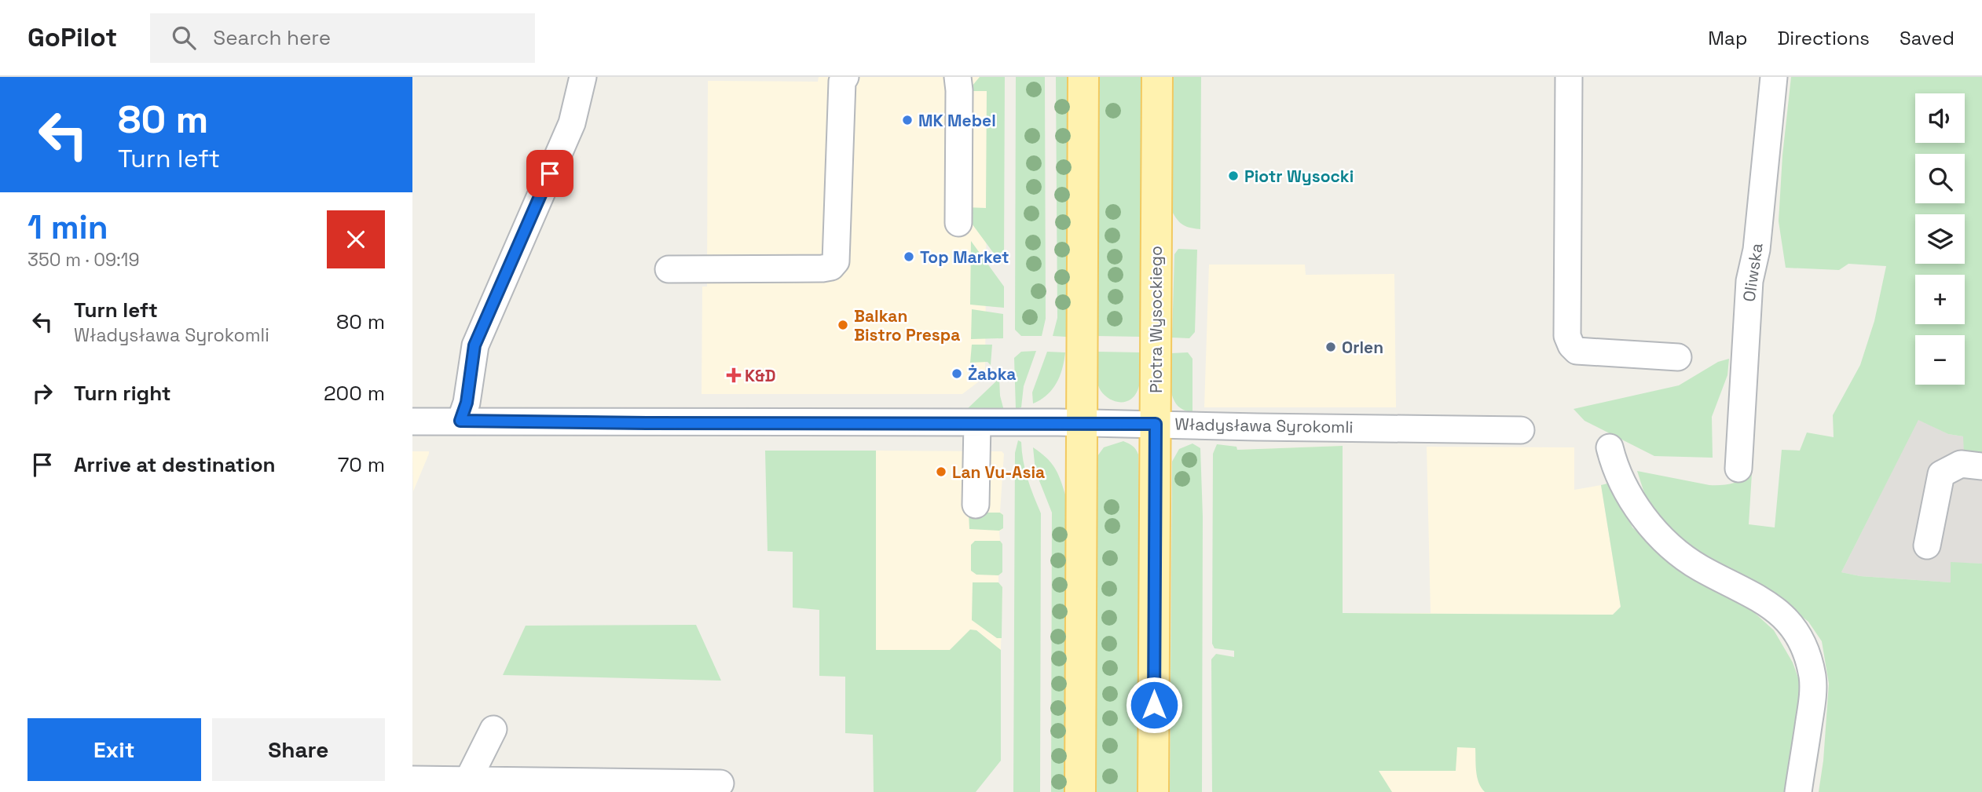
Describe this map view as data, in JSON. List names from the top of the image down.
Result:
{
  "streets": {
    "main road": ["Piotra Wysockiego"],
    "street": ["Oliwska", "Władysława Syrokomli"]
  },
  "crossings": [
    ["Piotra Wysockiego", "Władysława Syrokomli"]
  ],
  "places": {
    "other": [
      "MK Mebel",
      "Piotr Wysocki",
      "Top Market",
      "Balkan Bistro Prespa",
      "Orlen",
      "Żabka",
      "Lan Vu-Asia"
    ],
    "health": ["K&D"]
  },
  "page": {
    "header": "GoPilot",
    "search": "Search here",
    "nav": ["Map", "Directions", "Saved"],
    "turn": ["80 m", "Turn left"],
    "map_buttons": ["+", "−"],
    "heading": ["1 min", "350 m · 09:19"],
    "list": [
      {
        "name": "Turn left",
        "note": "Władysława Syrokomli",
        "value": "80 m"
      },
      {
        "name": "Turn right",
        "value": "200 m"
      },
      {
        "name": "Arrive at destination",
        "value": "70 m"
      }
    ],
    "buttons": ["Exit", "Share"]
  }
}
